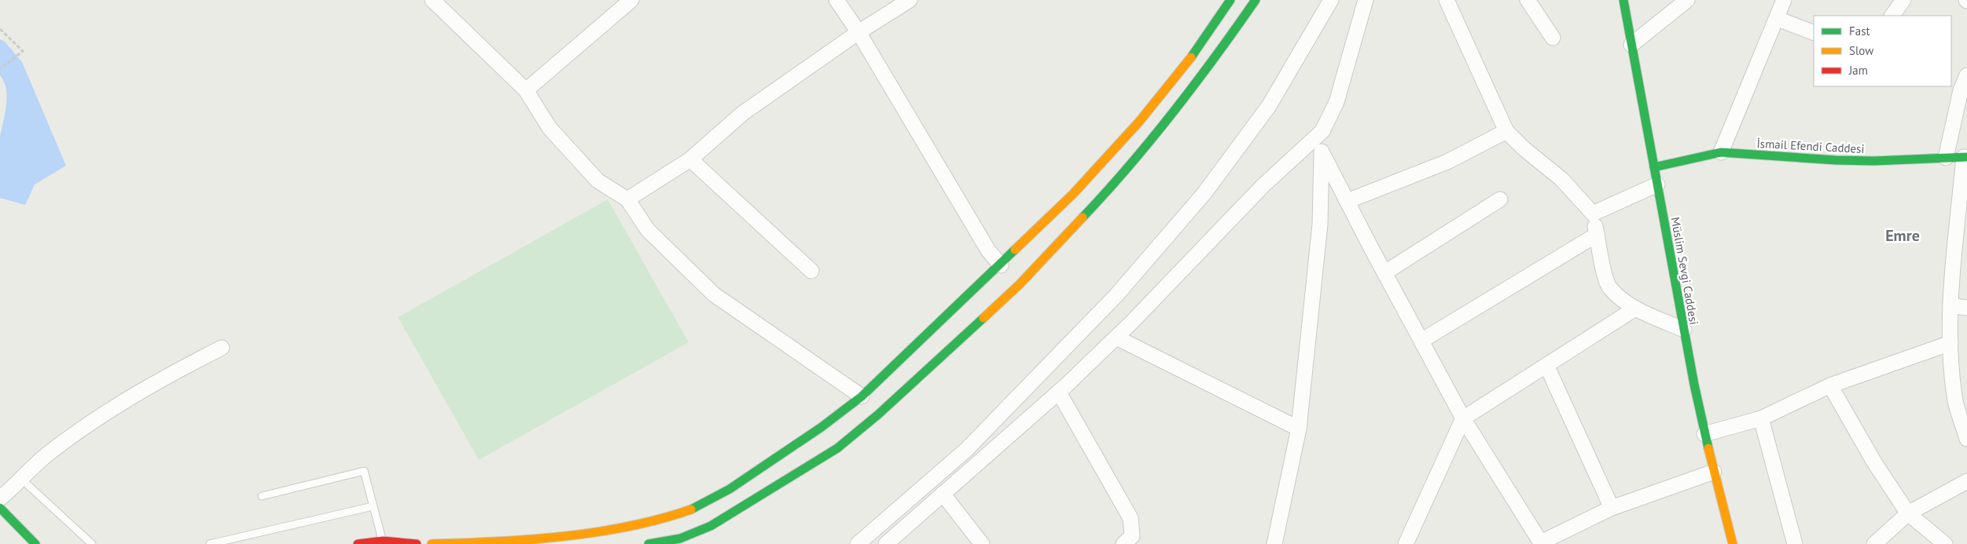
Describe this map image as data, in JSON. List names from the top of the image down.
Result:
{
  "streets": {
    "street": ["İsmail Efendi Caddesi", "Müslim Sevgi Caddesi"]
  },
  "crossings": [
    ["İsmail Efendi Caddesi", "Müslim Sevgi Caddesi"]
  ],
  "districts": ["Emre"],
  "legend": ["Fast", "Slow", "Jam"]
}
